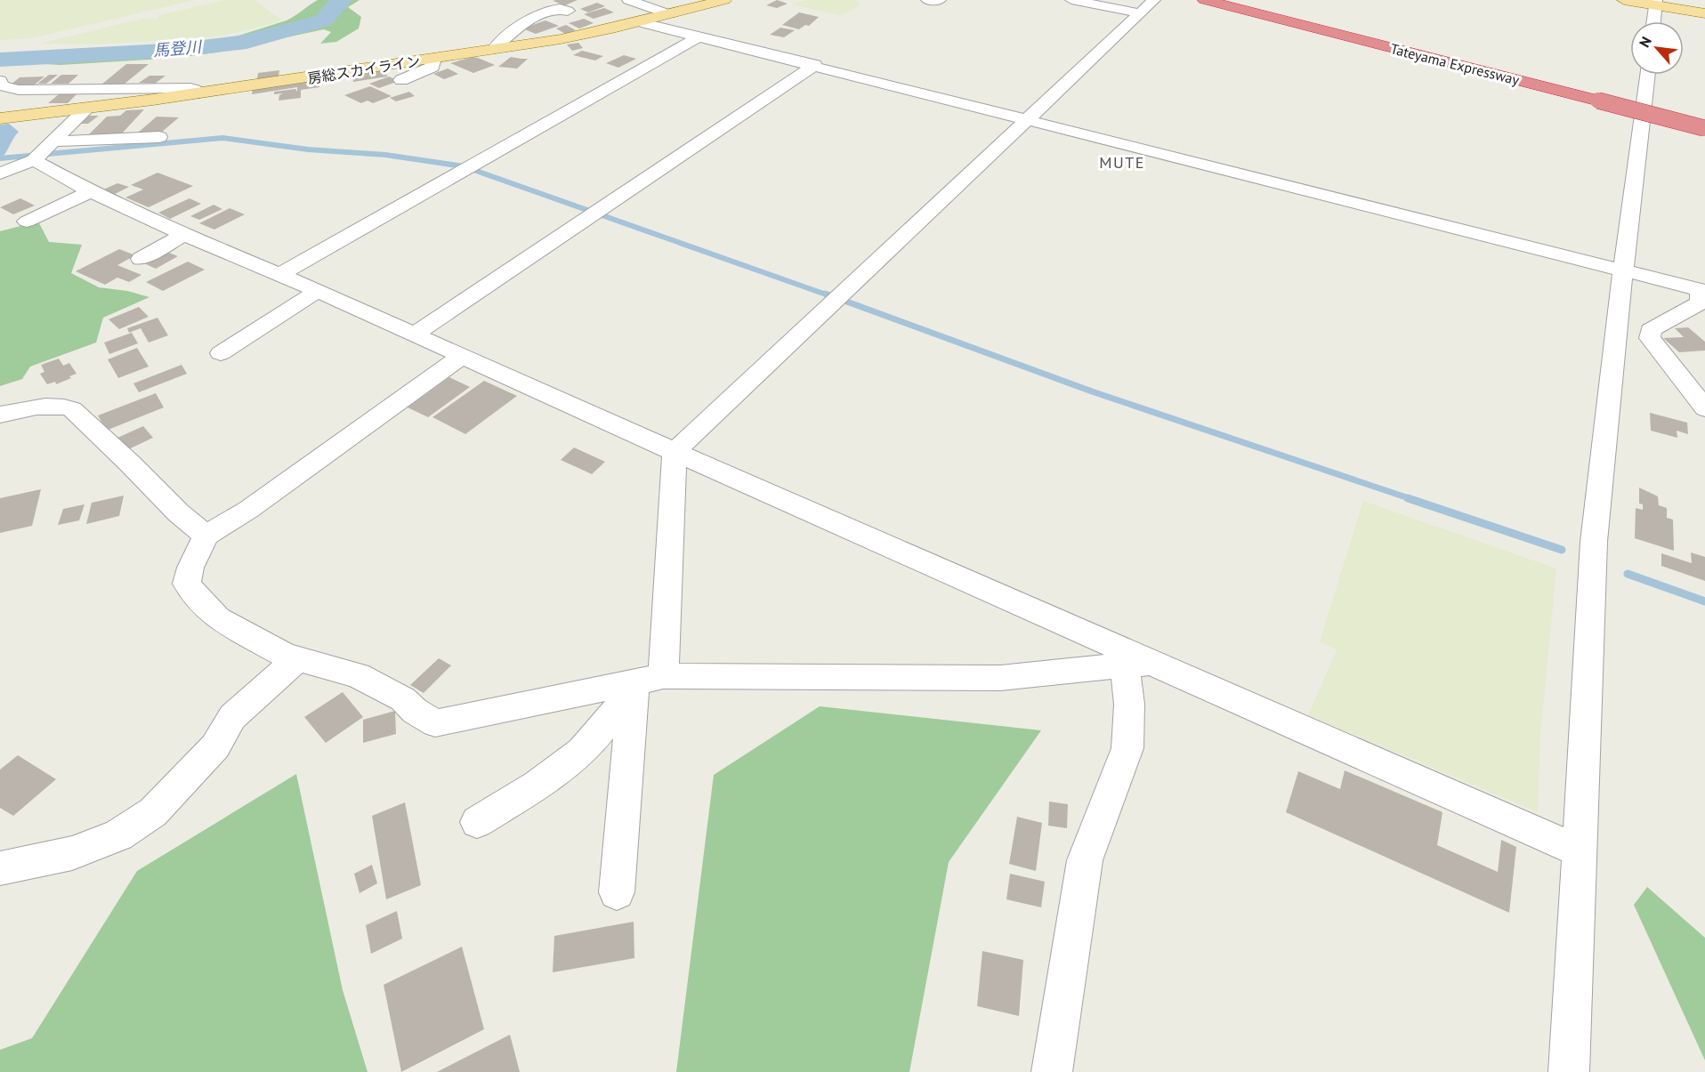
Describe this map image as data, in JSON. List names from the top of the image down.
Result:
{
  "streets": {
    "highway": ["Tateyama Expressway"],
    "main road": ["房総スカイライン"]
  },
  "districts": ["MUTE"],
  "water": ["馬登川"],
  "north": "top left"
}
